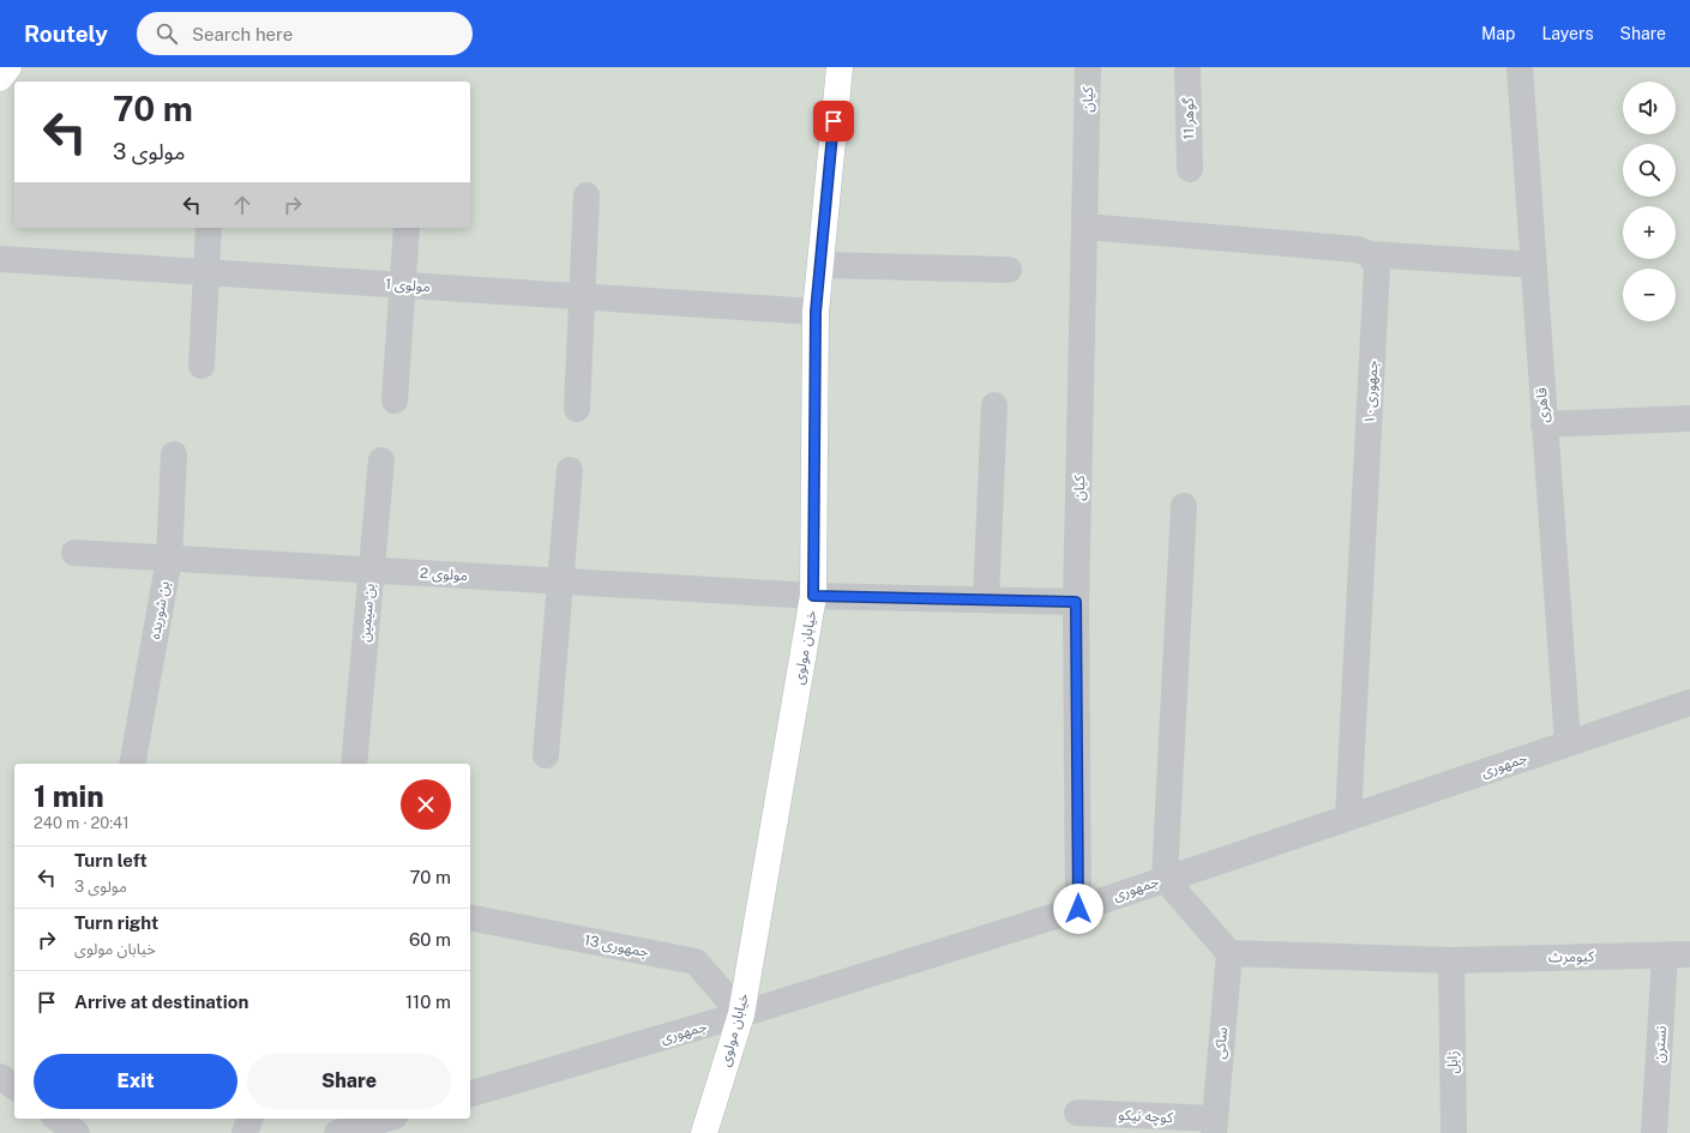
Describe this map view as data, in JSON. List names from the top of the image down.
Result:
{
  "streets": {
    "main road": ["خیابان مولوی"],
    "street": [
      "کیان",
      "گوهر 11",
      "مولوی 1",
      "جمهوری۱۰",
      "قاهری",
      "مولوی 2",
      "بن شوریده",
      "بن سیمین",
      "جمهوری",
      "جمهوری 13",
      "کیومرث",
      "ساکی",
      "نسترن",
      "زابل",
      "کوچه نیکو"
    ]
  },
  "crossings": [
    ["کیان", "مولوی 2"],
    ["کیان", "جمهوری"],
    ["مولوی 1", "خیابان مولوی"],
    ["جمهوری۱۰", "جمهوری"],
    ["قاهری", "جمهوری"],
    ["مولوی 2", "بن شوریده"],
    ["مولوی 2", "بن سیمین"],
    ["مولوی 2", "خیابان مولوی"],
    ["خیابان مولوی", "جمهوری"],
    ["خیابان مولوی", "جمهوری 13"],
    ["جمهوری", "جمهوری 13"],
    ["کیومرث", "ساکی"],
    ["کیومرث", "نسترن"],
    ["کیومرث", "زابل"],
    ["ساکی", "کوچه نیکو"]
  ],
  "page": {
    "header": "Routely",
    "search": "Search here",
    "nav": ["Map", "Layers", "Share"],
    "map_buttons": ["+", "−"],
    "turn": ["70 m", "مولوی 3"],
    "heading": ["1 min", "240 m · 20:41"],
    "list": [
      {
        "name": "Turn left",
        "note": "مولوی 3",
        "value": "70 m"
      },
      {
        "name": "Turn right",
        "note": "خیابان مولوی",
        "value": "60 m"
      },
      {
        "name": "Arrive at destination",
        "value": "110 m"
      }
    ],
    "buttons": ["Exit", "Share"]
  }
}
